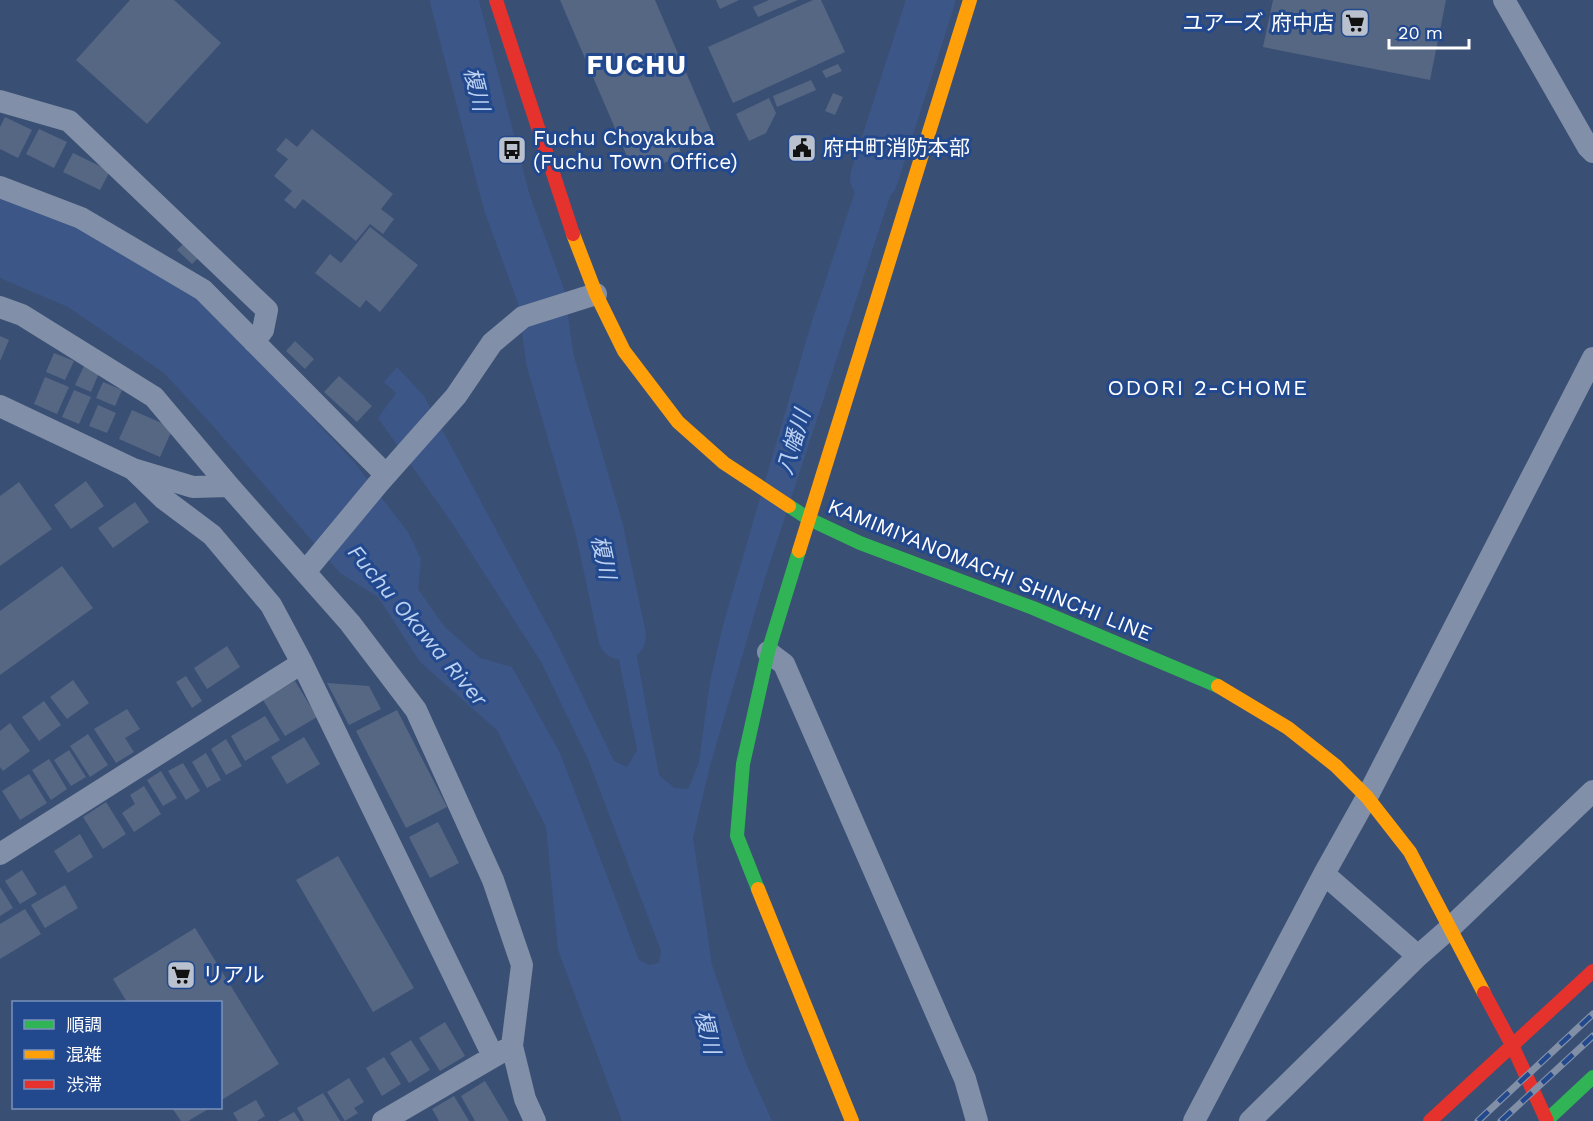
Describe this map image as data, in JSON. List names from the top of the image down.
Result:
{
  "streets": {
    "main road": ["KAMIMIYANOMACHI SHINCHI LINE"]
  },
  "districts": ["FUCHU", "ODORI 2-CHOME"],
  "water": ["榎川", "八幡川", "Fuchu Okawa River"],
  "places": {
    "supermarket": ["ユアーズ 府中店", "リアル"],
    "public building": ["府中町消防本部"],
    "bus stop": ["Fuchu Choyakuba (Fuchu Town Office)"]
  },
  "legend": ["順調", "混雑", "渋滞"],
  "scale_bar": "20 m"
}
